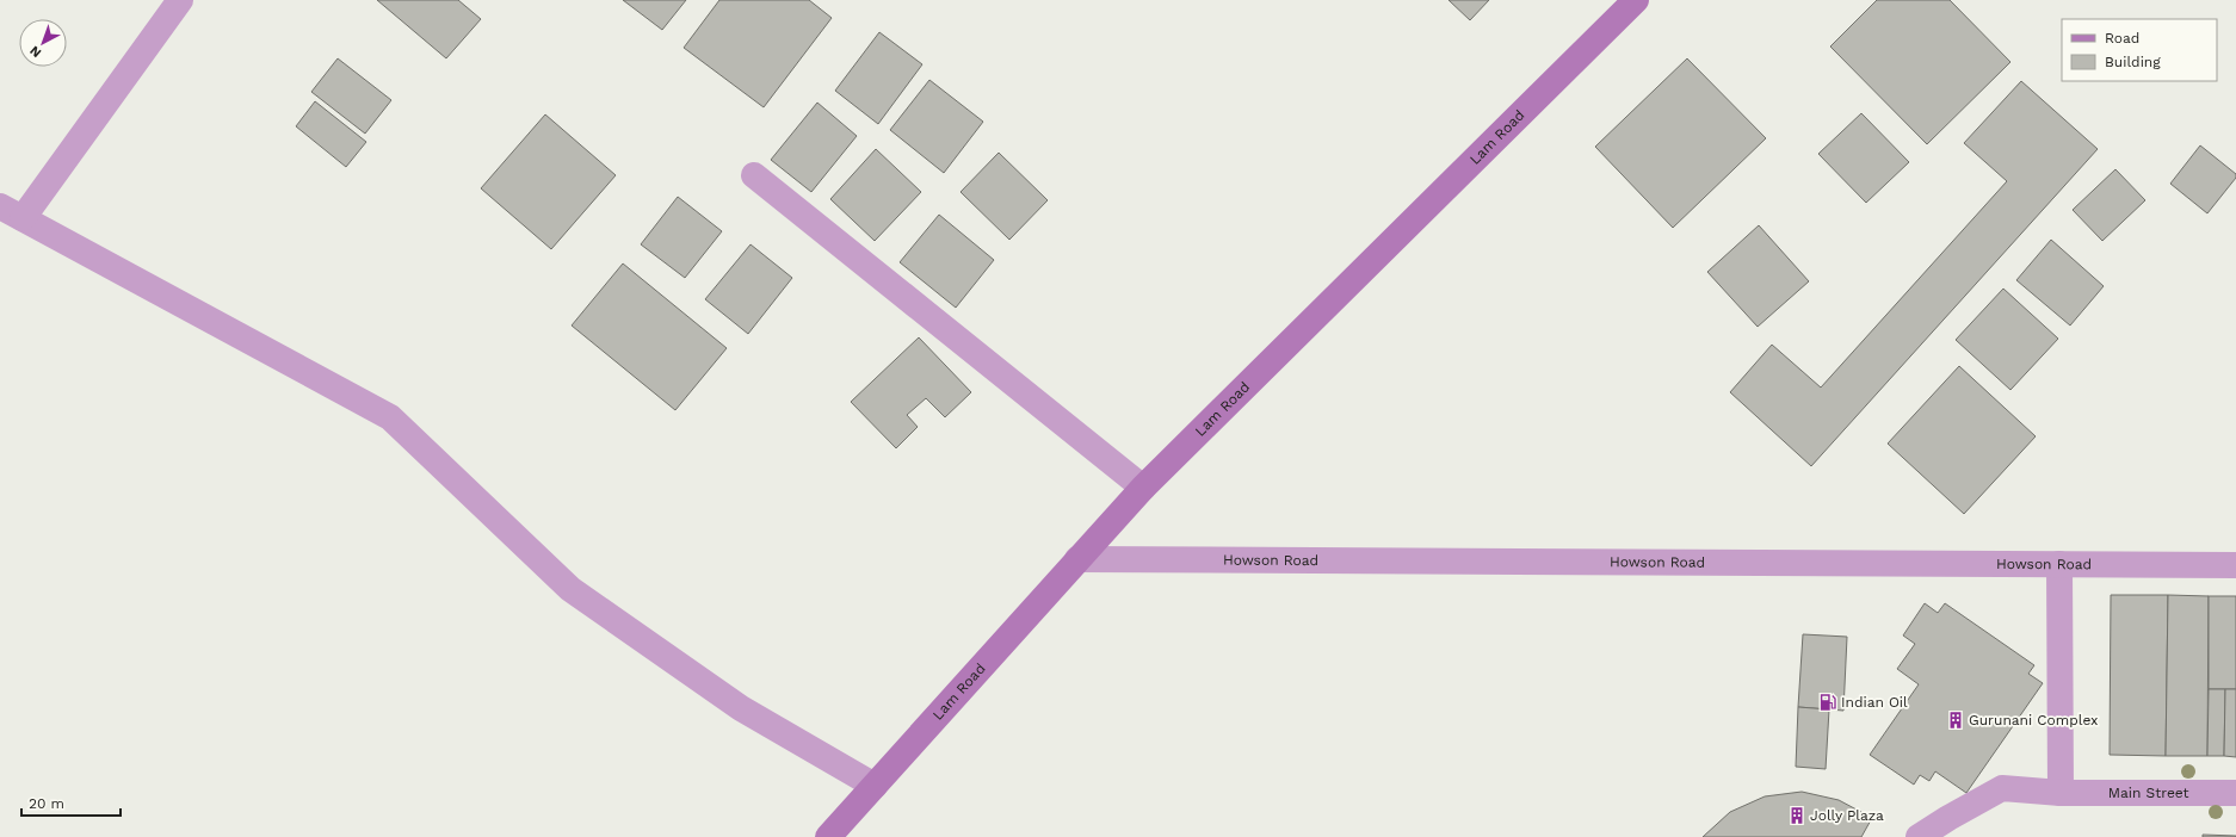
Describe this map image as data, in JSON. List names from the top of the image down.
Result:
{
  "streets": {
    "main road": ["Lam Road"],
    "street": ["Howson Road", "Main Street"]
  },
  "crossings": [
    ["Lam Road", "Howson Road"]
  ],
  "places": {
    "fuel station": ["Indian Oil"],
    "building": ["Gurunani Complex", "Jolly Plaza"]
  },
  "legend": ["Road", "Building"],
  "scale_bar": "20 m",
  "north": "bottom left"
}
